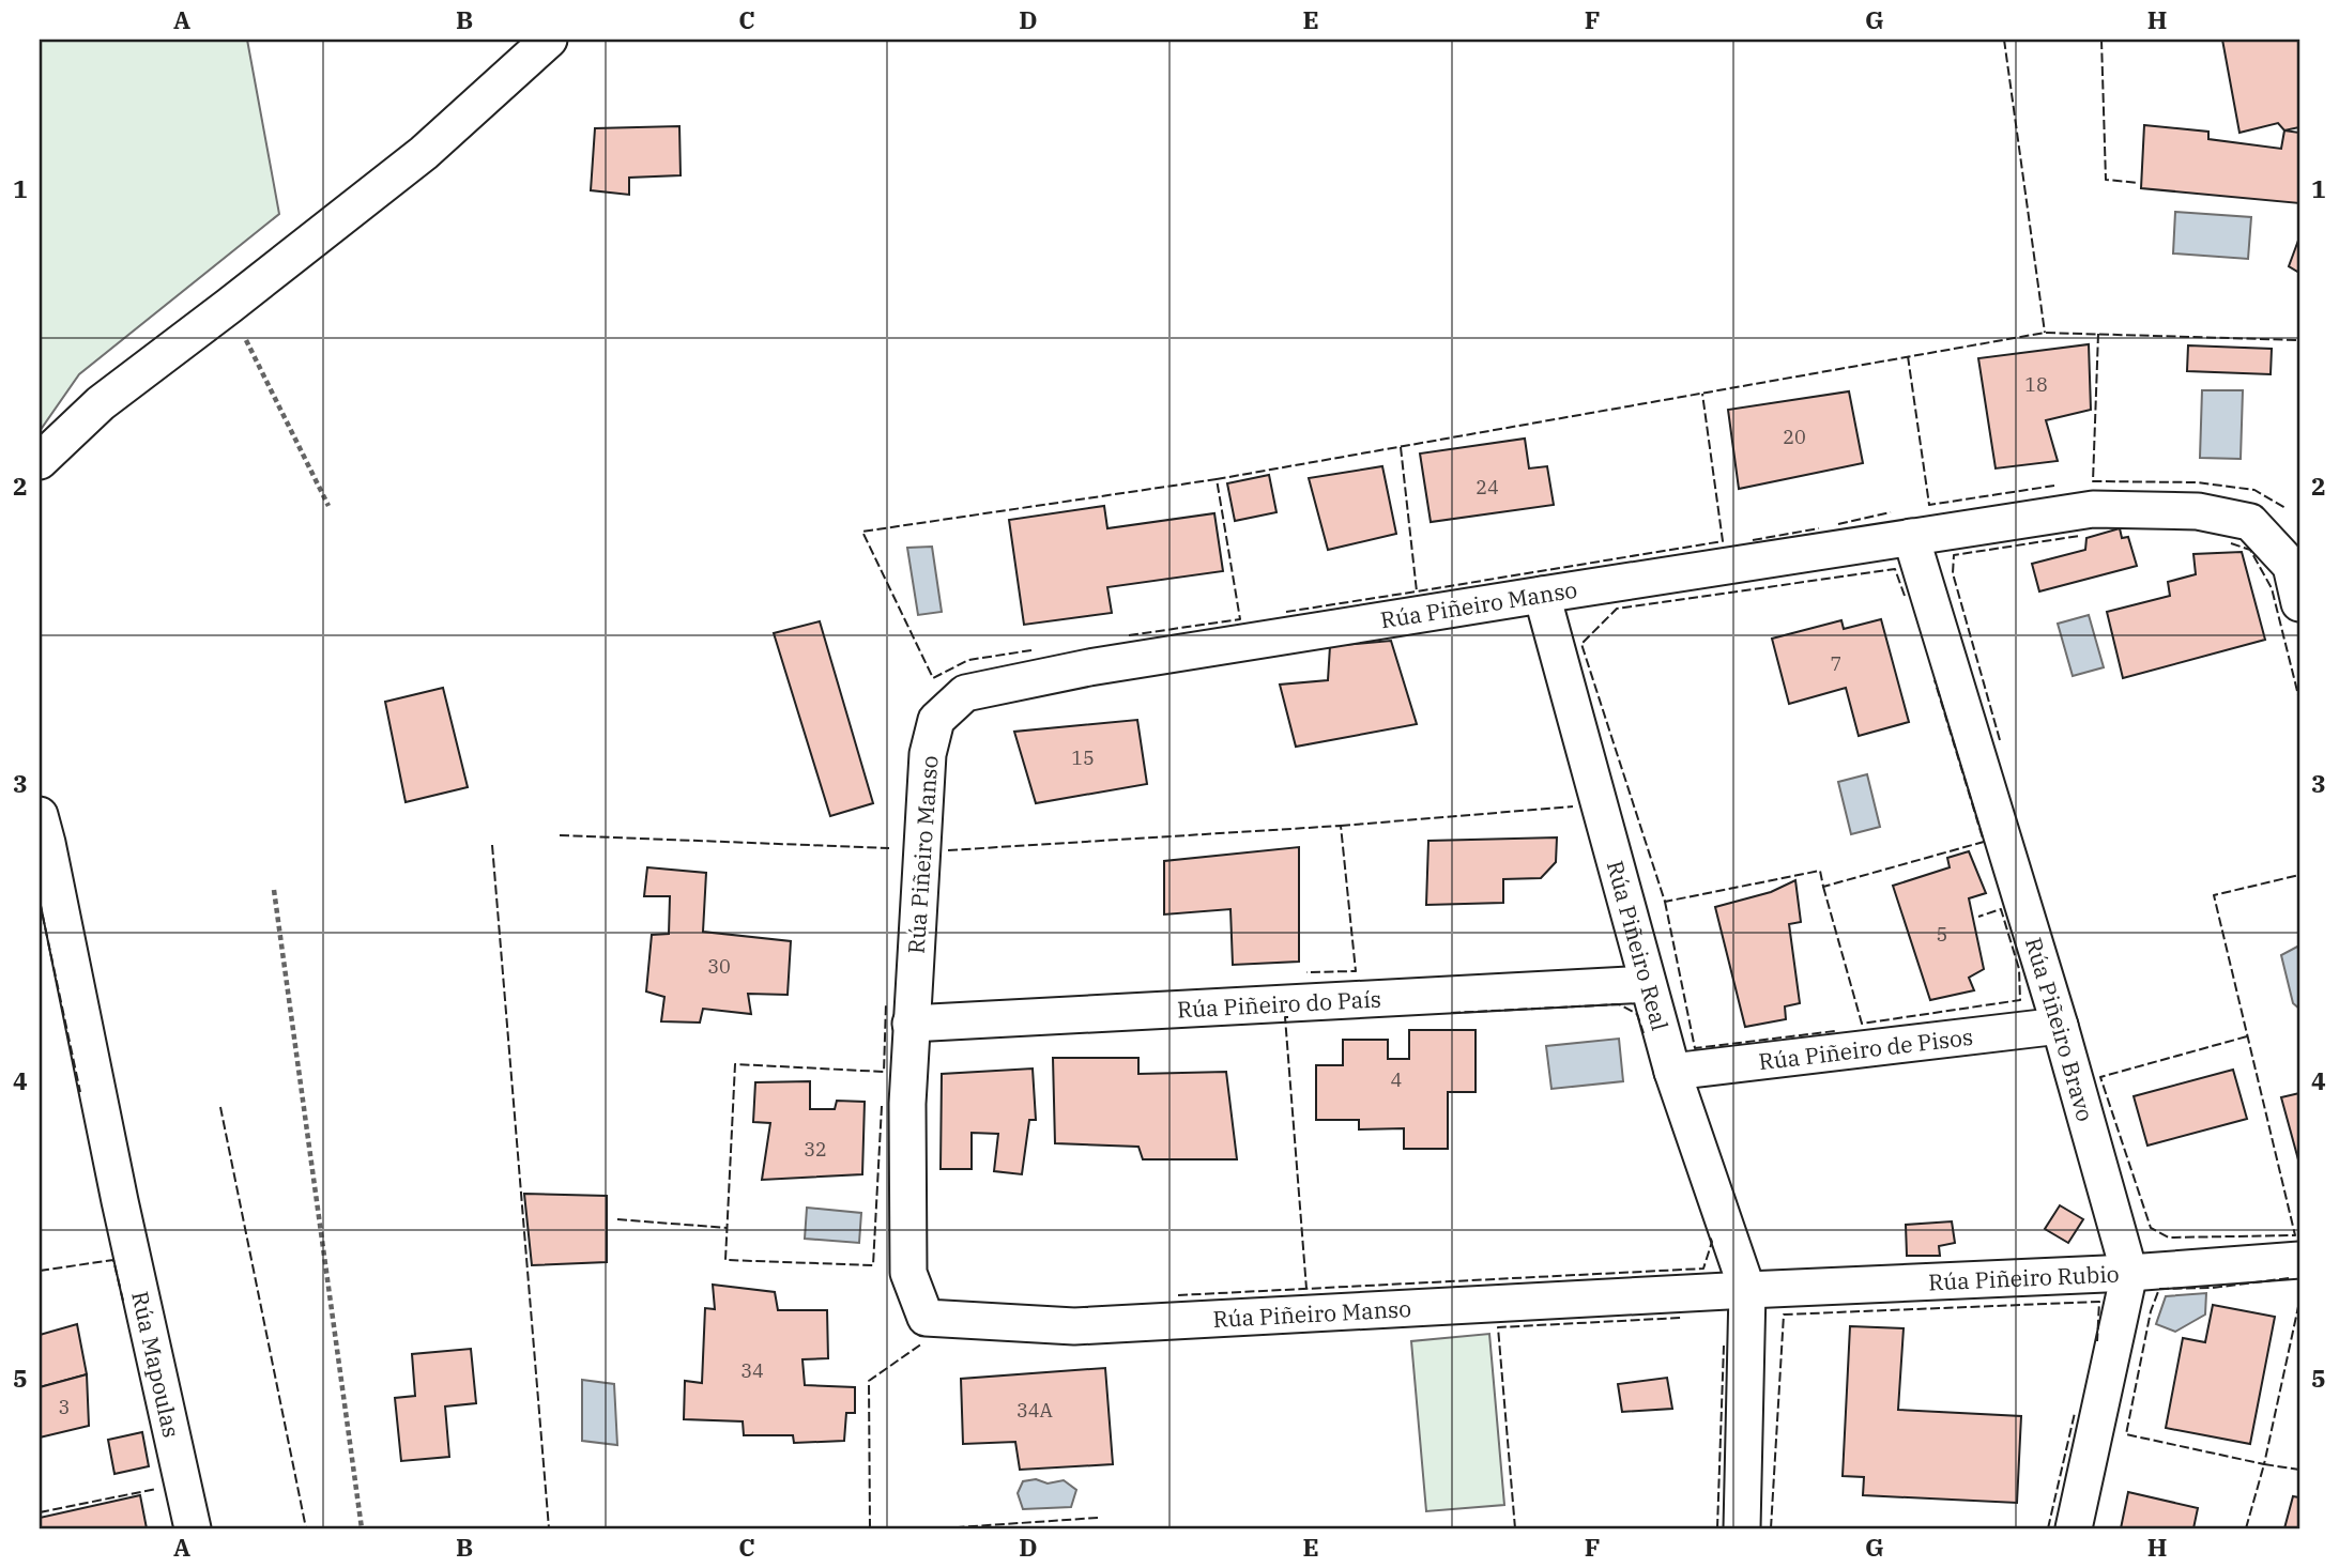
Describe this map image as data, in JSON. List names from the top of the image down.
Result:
{
  "streets": {
    "street": [
      "Rúa Piñeiro Manso",
      "Rúa Piñeiro Real",
      "Rúa Piñeiro do País",
      "Rúa Piñeiro Bravo",
      "Rúa Piñeiro de Pisos",
      "Rúa Piñeiro Rubio",
      "Rúa Mapoulas"
    ]
  },
  "crossings": [
    ["Rúa Piñeiro Manso", "Rúa Piñeiro Real"],
    ["Rúa Piñeiro Manso", "Rúa Piñeiro do País"],
    ["Rúa Piñeiro Manso", "Rúa Piñeiro Bravo"],
    ["Rúa Piñeiro Manso", "Rúa Piñeiro Rubio"],
    ["Rúa Piñeiro Real", "Rúa Piñeiro do País"],
    ["Rúa Piñeiro Real", "Rúa Piñeiro de Pisos"],
    ["Rúa Piñeiro Real", "Rúa Piñeiro Rubio"],
    ["Rúa Piñeiro Bravo", "Rúa Piñeiro de Pisos"],
    ["Rúa Piñeiro Bravo", "Rúa Piñeiro Rubio"]
  ],
  "house_numbers": [
    "18",
    "20",
    "24",
    "7",
    "15",
    "5",
    "30",
    "4",
    "32",
    "34",
    "3",
    "34A"
  ],
  "grid": {
    "columns": [
      "A",
      "B",
      "C",
      "D",
      "E",
      "F",
      "G",
      "H"
    ],
    "rows": [
      "1",
      "2",
      "3",
      "4",
      "5"
    ]
  }
}
